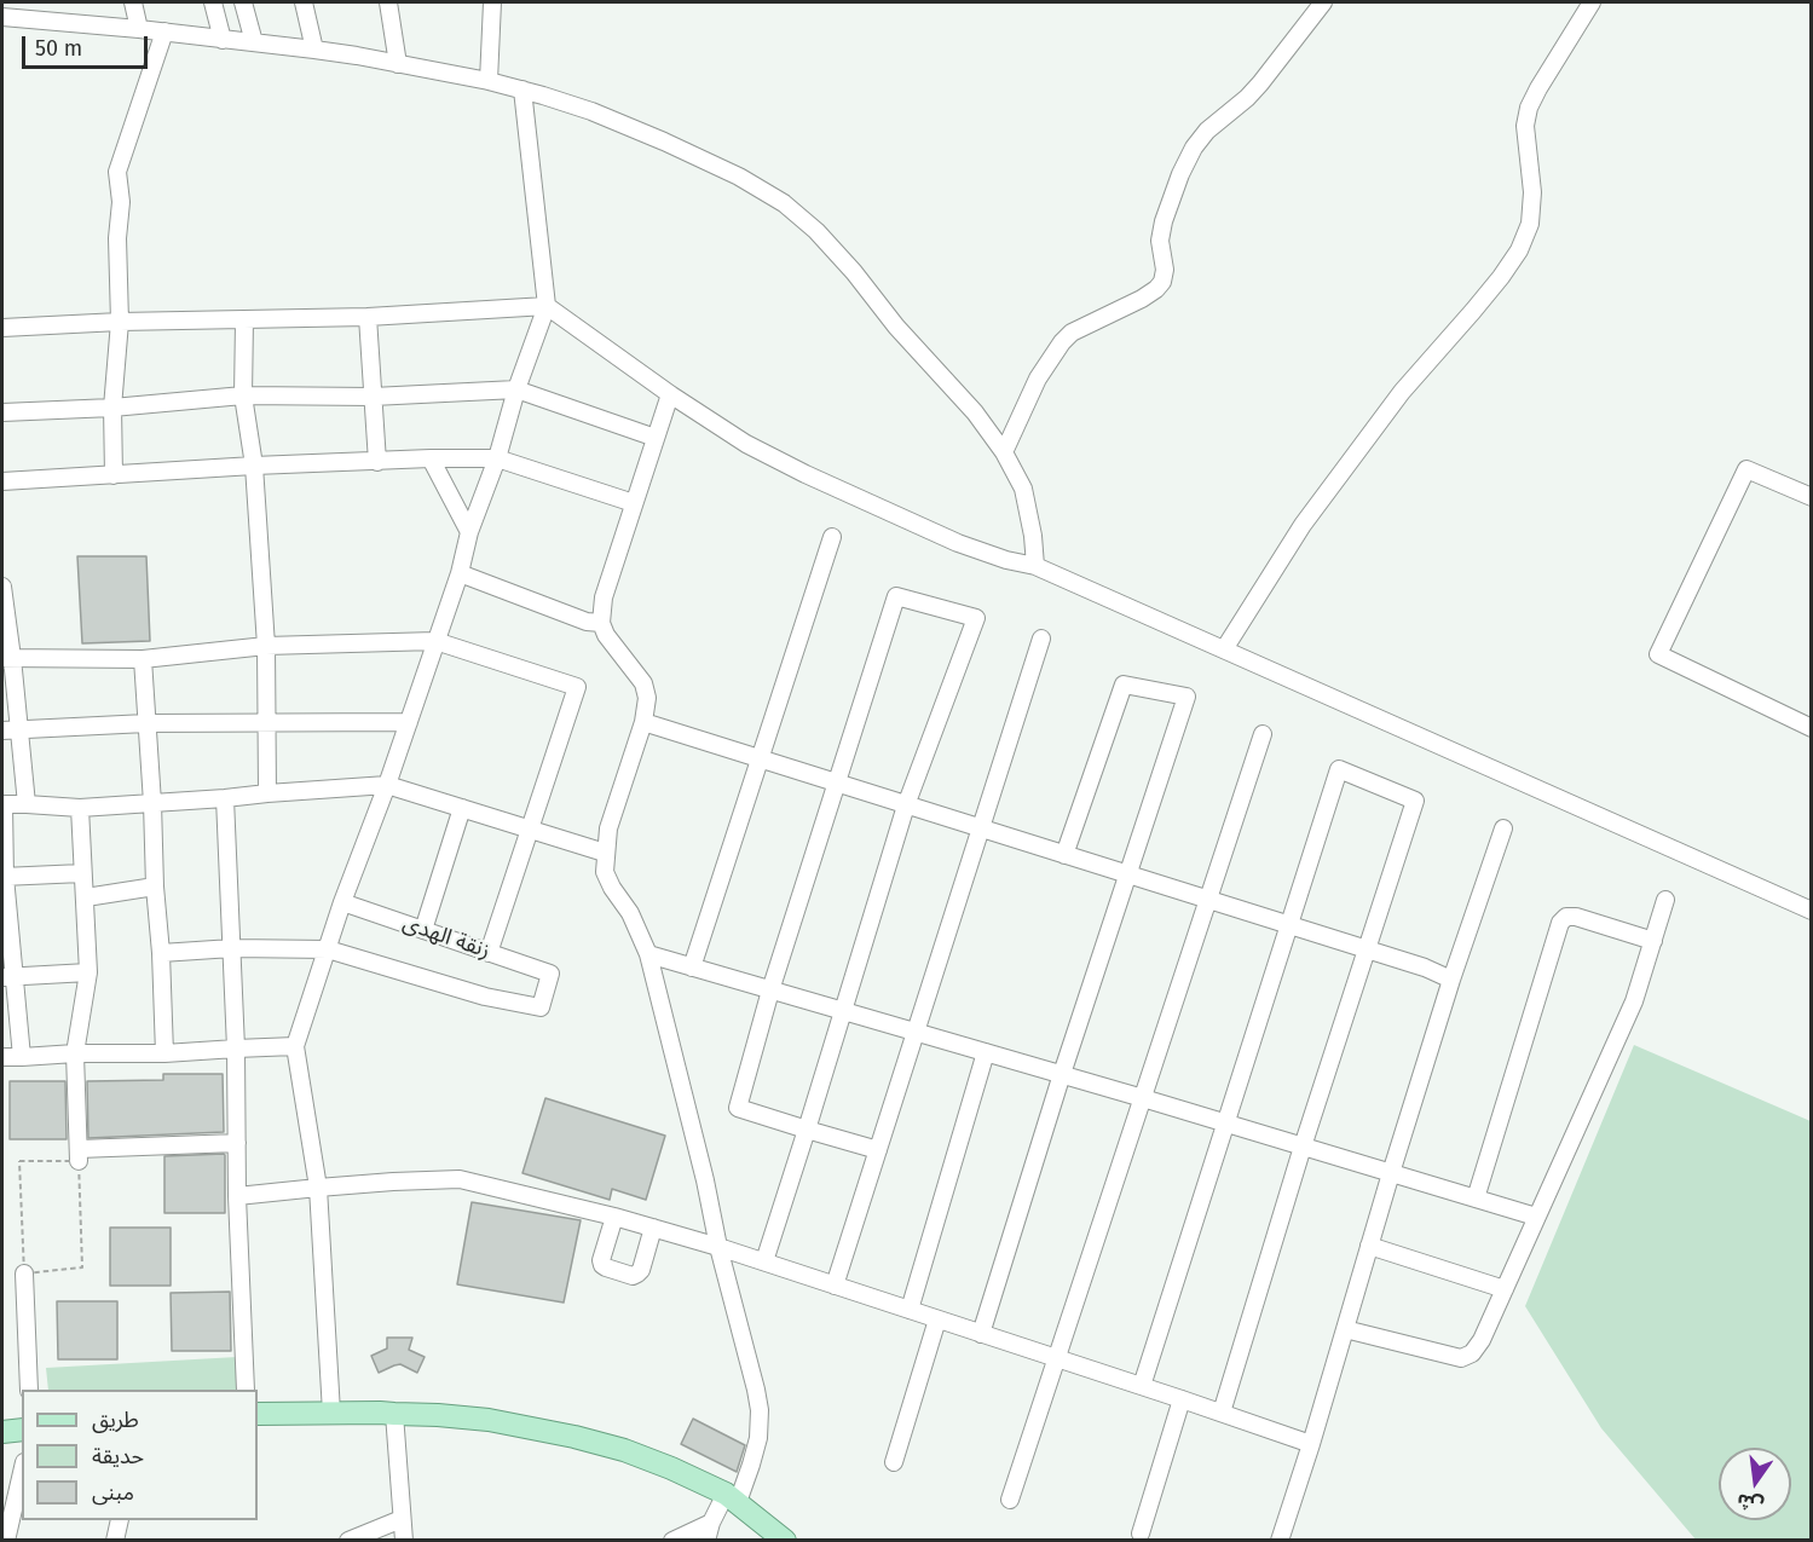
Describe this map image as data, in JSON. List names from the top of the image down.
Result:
{
  "streets": {
    "street": ["زنقة الهدى"]
  },
  "legend": ["طريق", "حديقة", "مبنى"],
  "scale_bar": "50 m",
  "north": "bottom"
}
